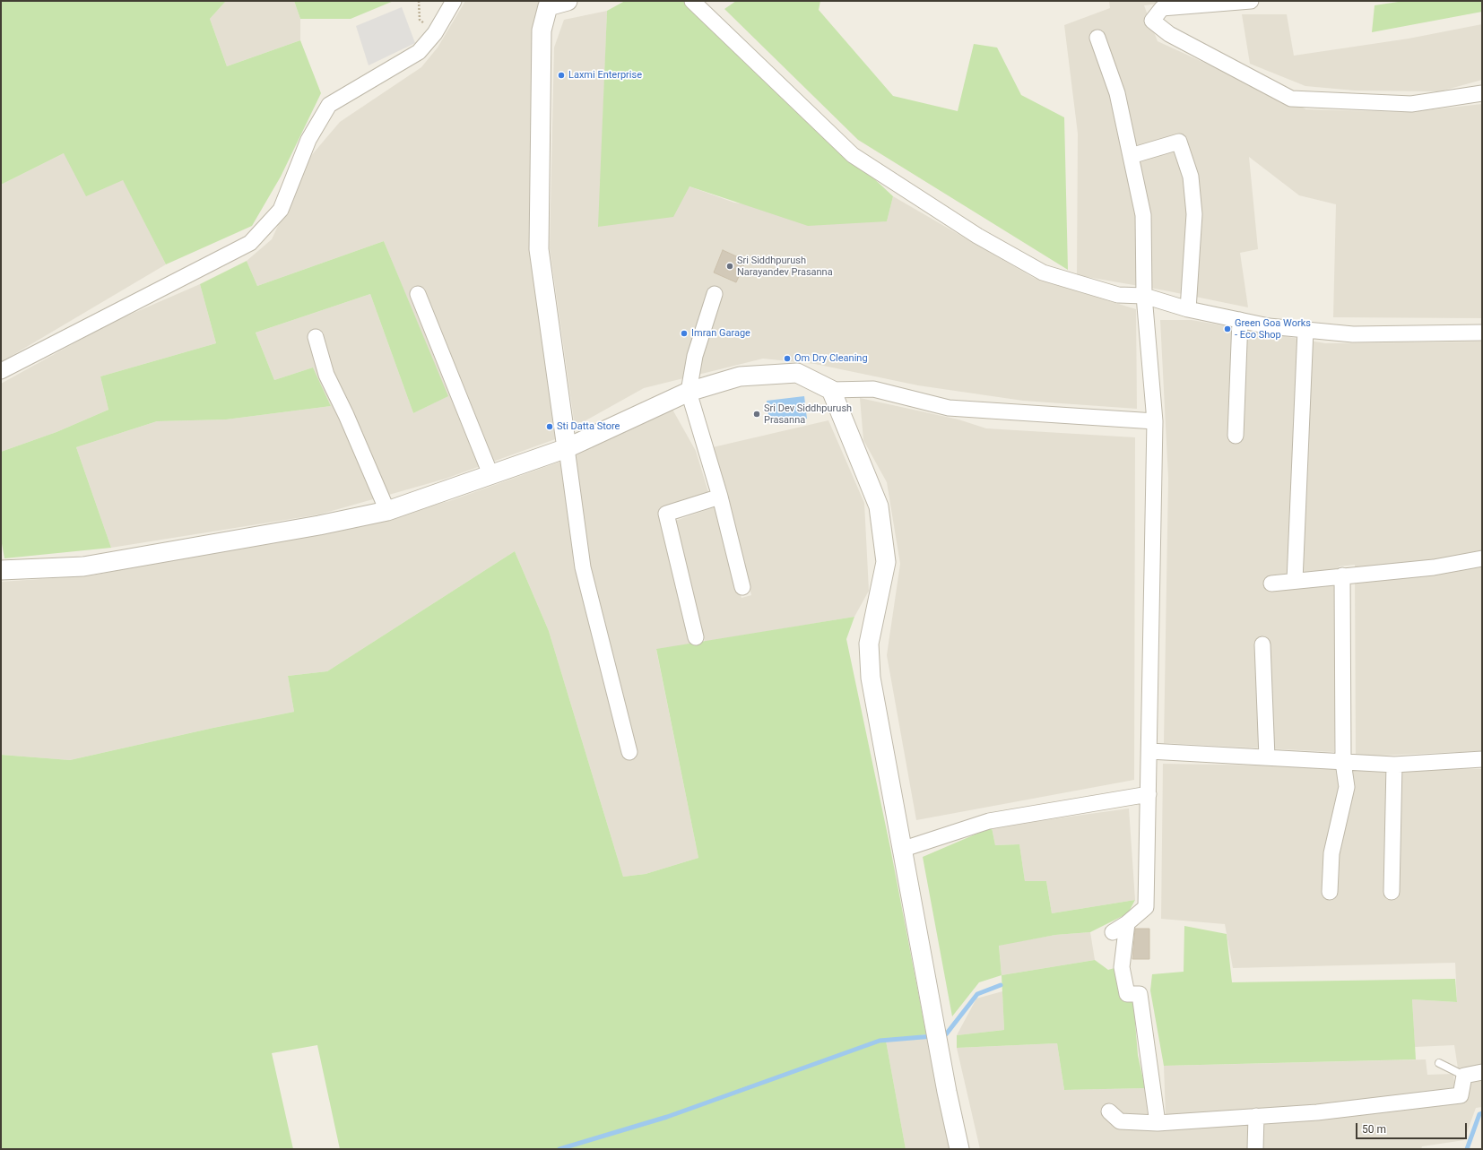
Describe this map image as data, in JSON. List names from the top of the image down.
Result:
{
  "places": [
    "Laxmi Enterprise",
    "Sri Siddhpurush Narayandev Prasanna",
    "Green Goa Works - Eco Shop",
    "Imran Garage",
    "Om Dry Cleaning",
    "Sri Dev Siddhpurush Prasanna",
    "Sti Datta Store"
  ],
  "scale_bar": "50 m"
}
